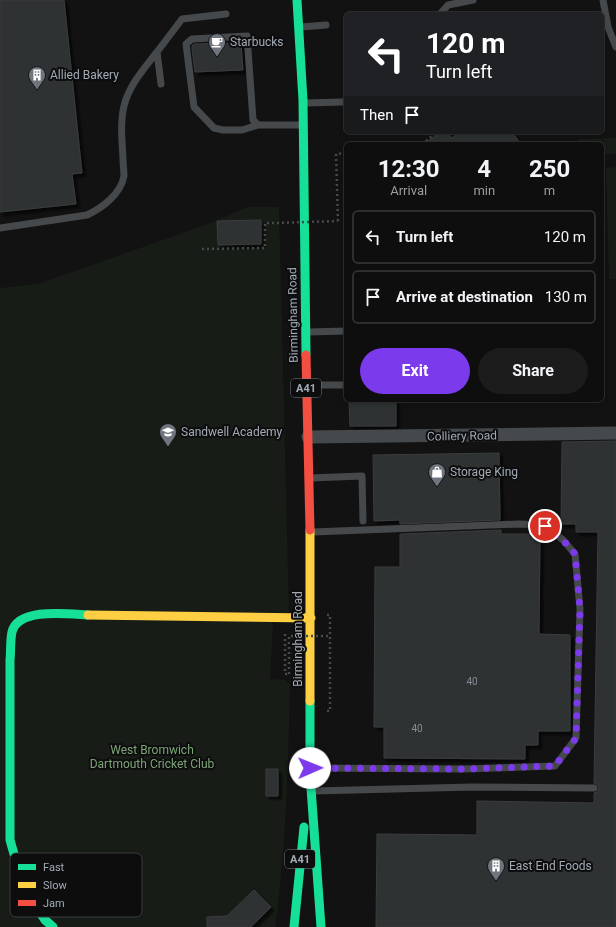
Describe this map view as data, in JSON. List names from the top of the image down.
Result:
{
  "streets": {
    "main road": ["Birmingham Road", "A41"],
    "street": ["Colliery Road"]
  },
  "crossings": [
    ["Birmingham Road", "Colliery Road"]
  ],
  "parks": ["West Bromwich Dartmouth Cricket Club"],
  "places": {
    "cafe": ["Starbucks"],
    "building": ["Allied Bakery", "East End Foods"],
    "school or university": ["Sandwell Academy"],
    "shop": ["Storage King"]
  },
  "house_numbers": ["40", "40"],
  "legend": ["Fast", "Slow", "Jam"],
  "page": {
    "turn": ["120 m", "Turn left"],
    "then": "Then",
    "eta": [
      "12:30",
      "Arrival",
      "4",
      "min",
      "250",
      "m"
    ],
    "list": [
      {
        "name": "Turn left",
        "value": "120 m"
      },
      {
        "name": "Arrive at destination",
        "value": "130 m"
      }
    ],
    "buttons": ["Exit", "Share"]
  }
}
